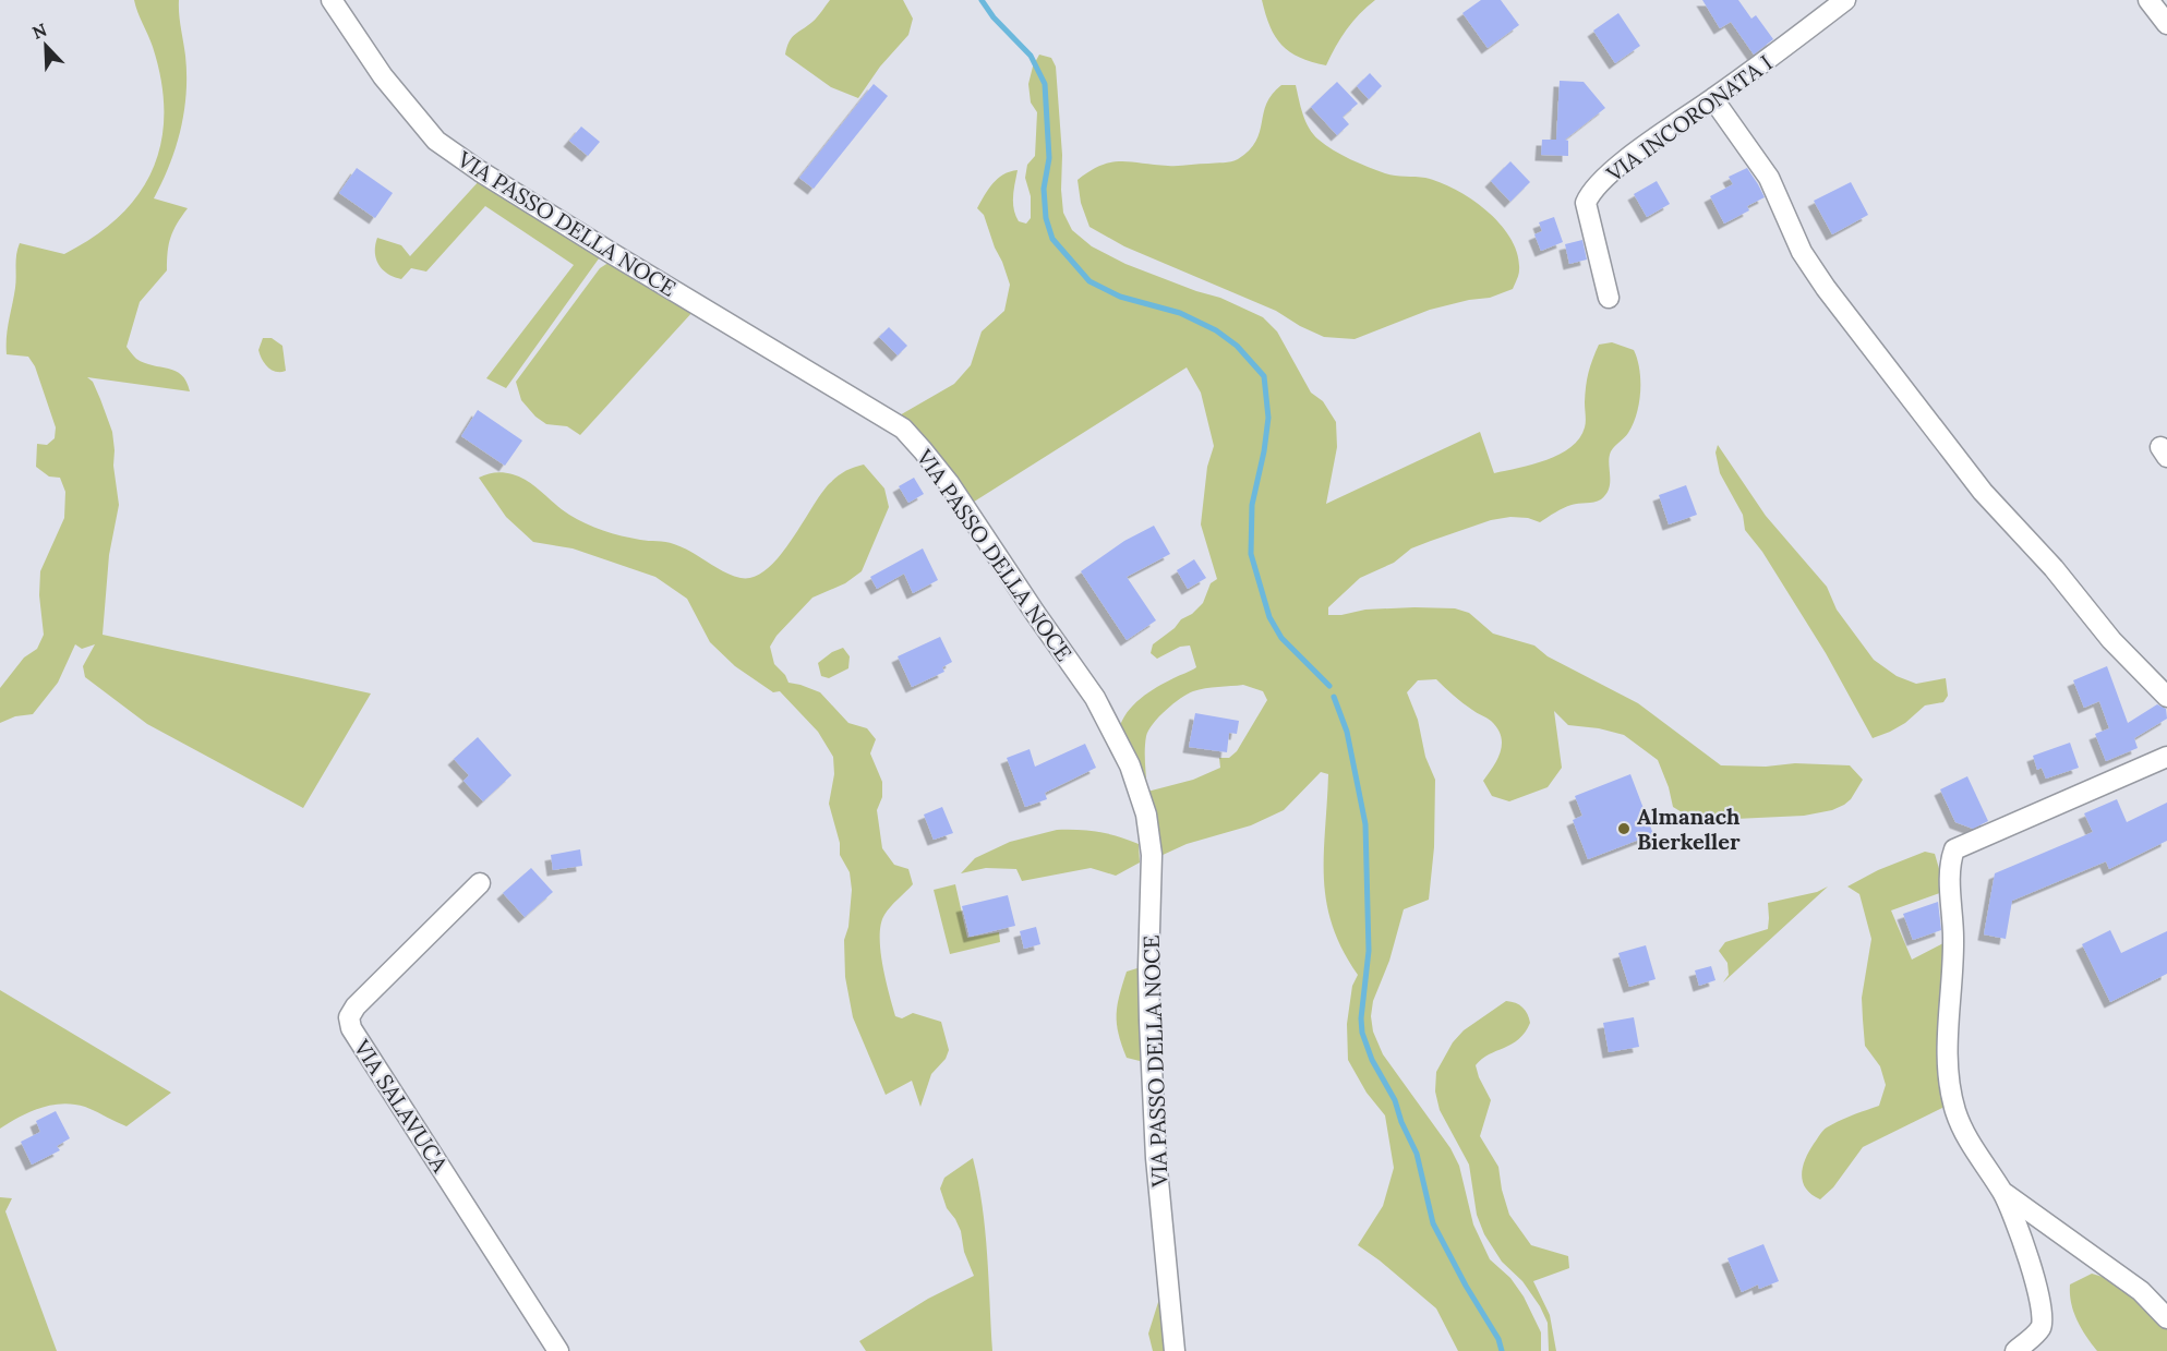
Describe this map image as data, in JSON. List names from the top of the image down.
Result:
{
  "streets": {
    "street": ["VIA INCORONATA I", "VIA PASSO DELLA NOCE", "VIA SALAVUCA"]
  },
  "places": ["Almanach Bierkeller"],
  "north": "top left"
}
